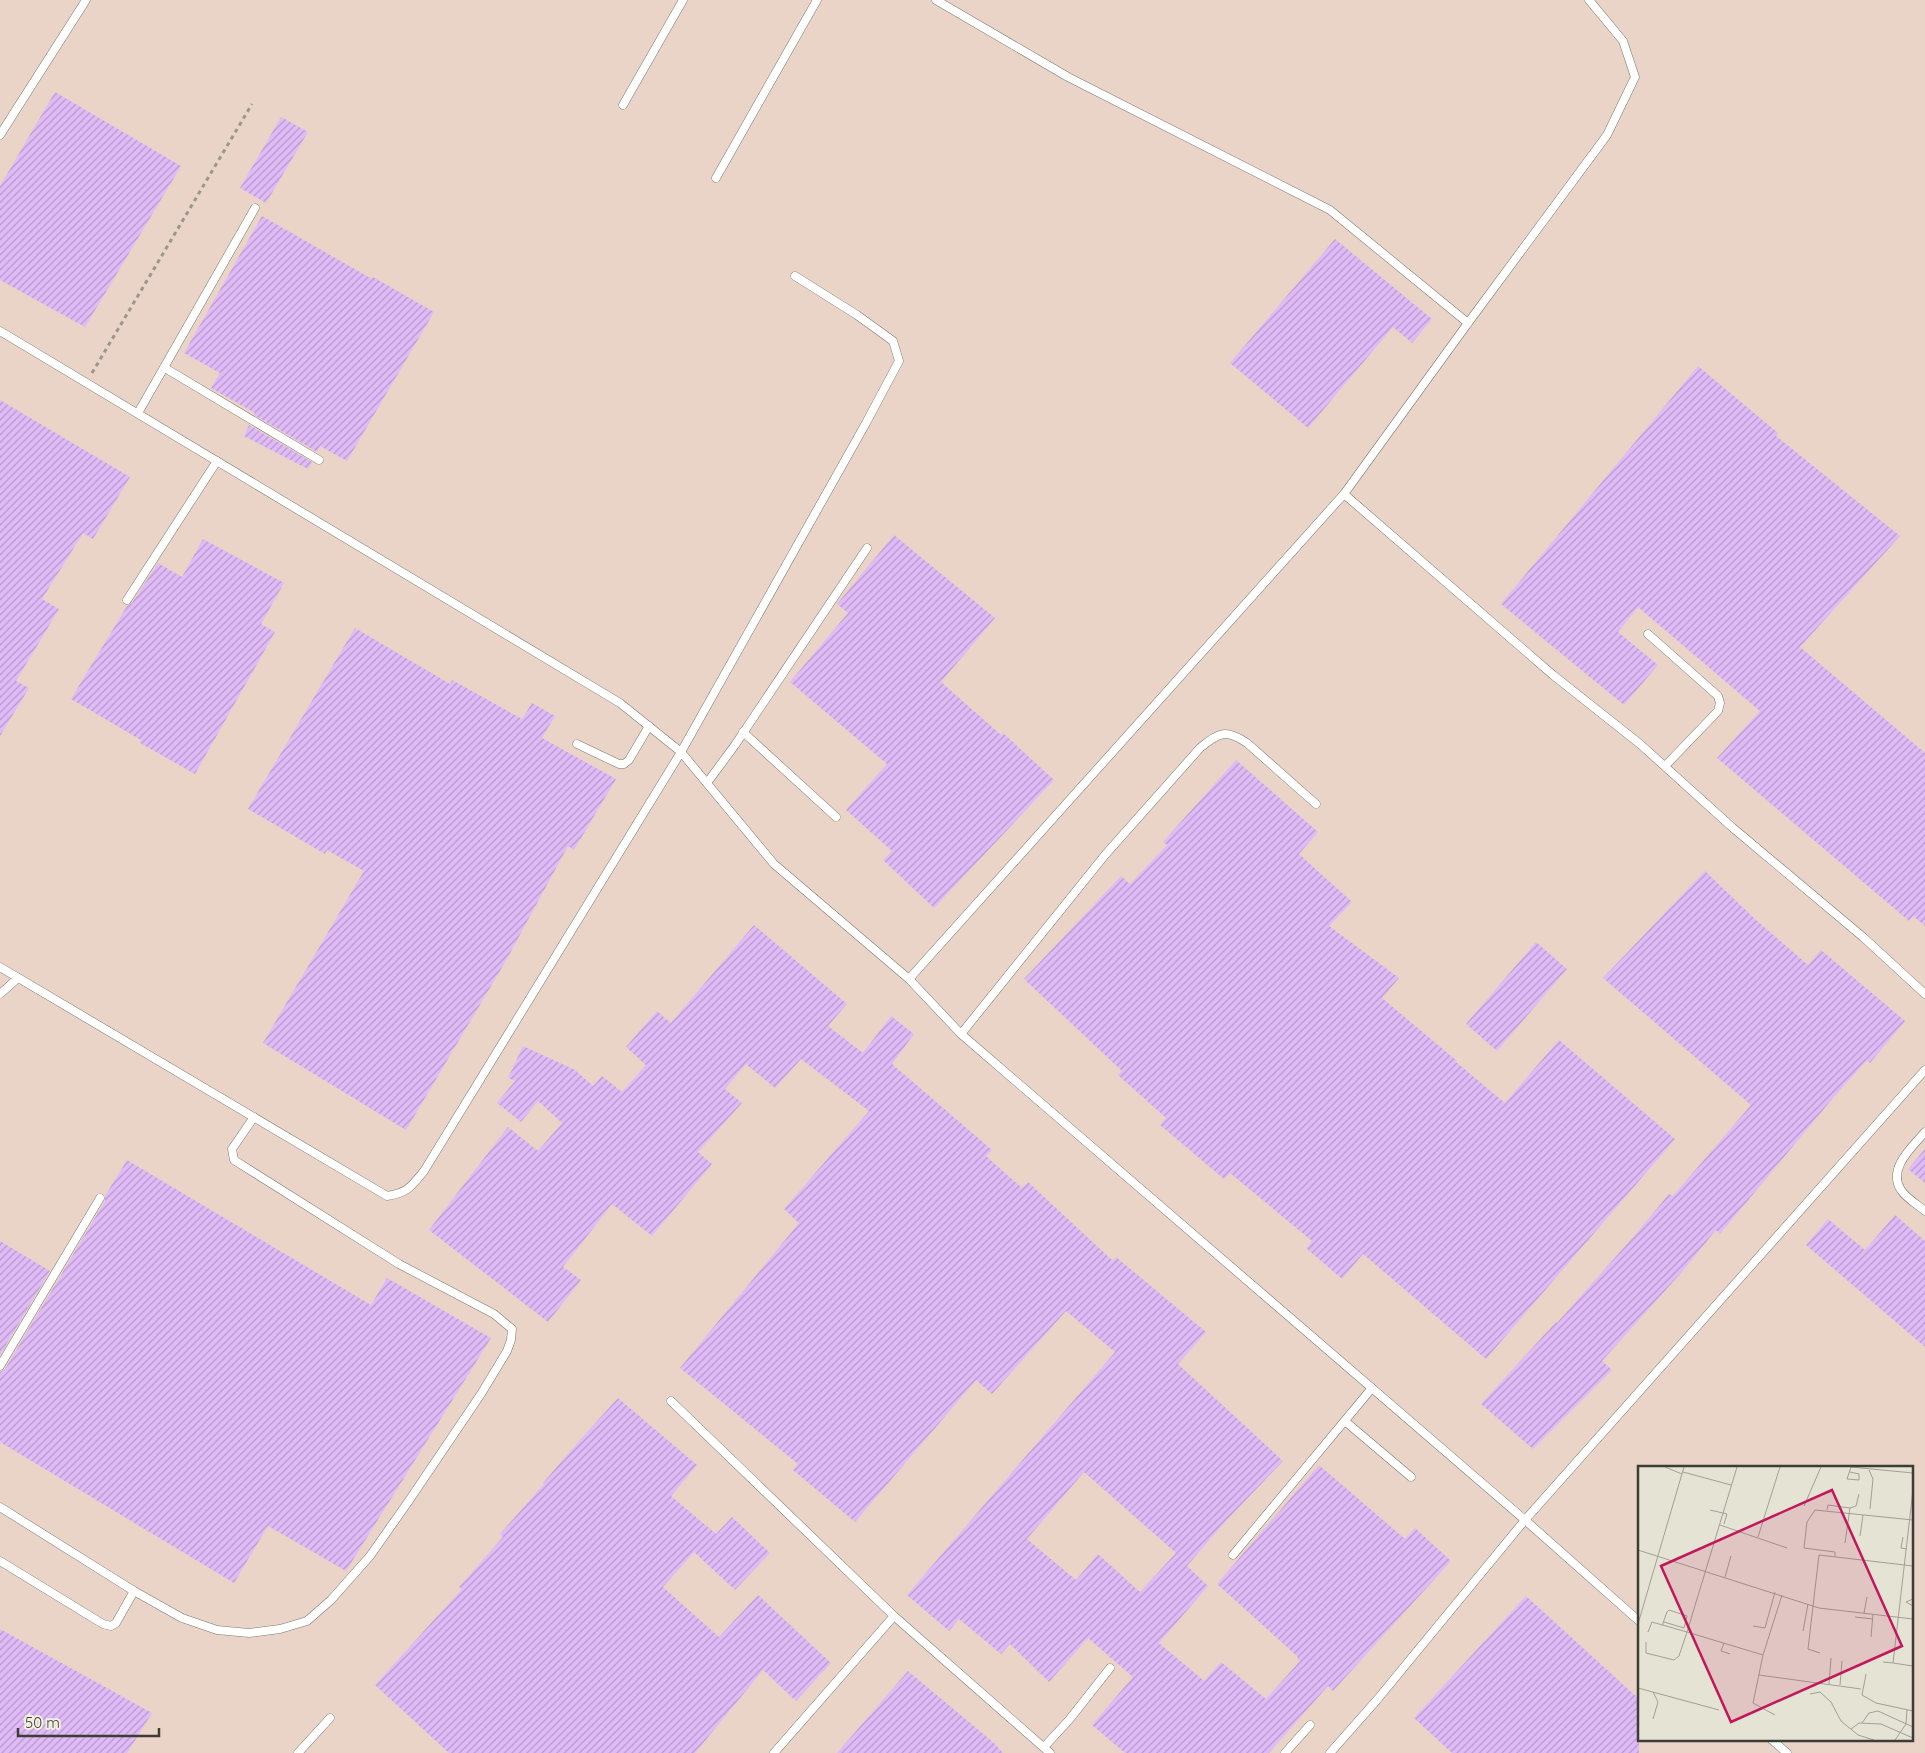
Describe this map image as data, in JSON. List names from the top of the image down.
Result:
{
  "scale_bar": "50 m"
}
